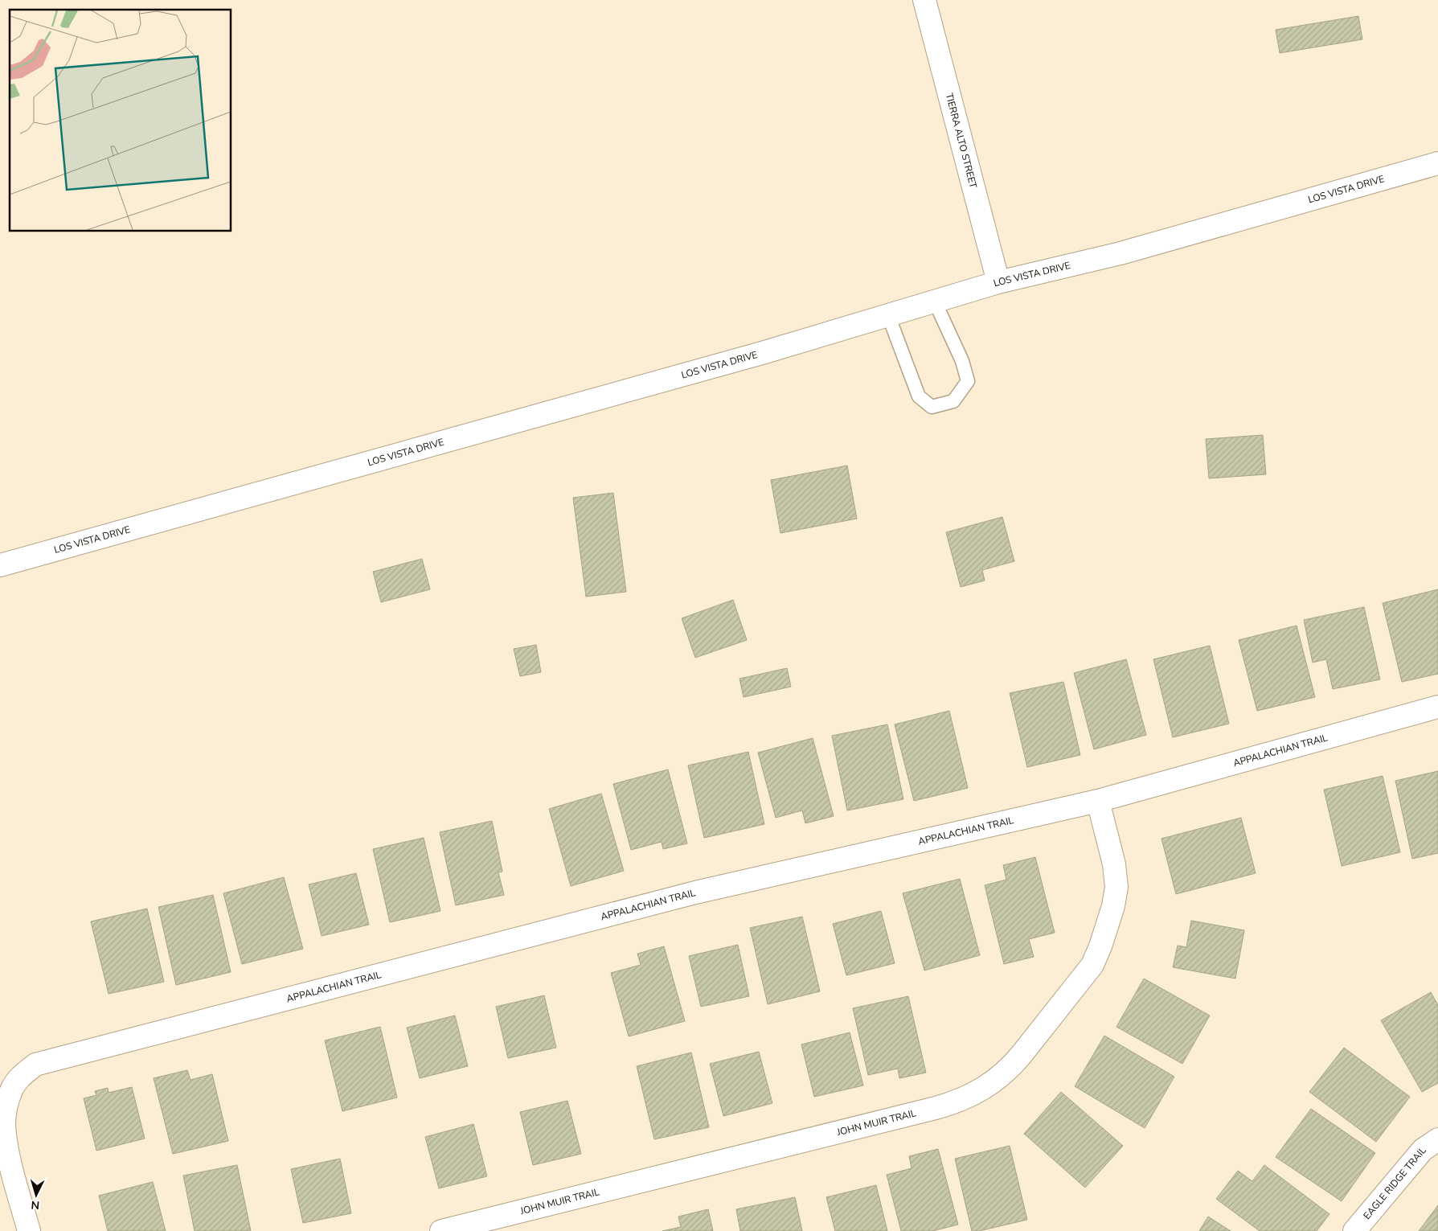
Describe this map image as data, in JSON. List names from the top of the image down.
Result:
{
  "streets": {
    "street": [
      "TIERRA ALTO STREET",
      "LOS VISTA DRIVE",
      "APPALACHIAN TRAIL",
      "JOHN MUIR TRAIL",
      "EAGLE RIDGE TRAIL"
    ]
  },
  "crossings": [
    ["TIERRA ALTO STREET", "LOS VISTA DRIVE"],
    ["APPALACHIAN TRAIL", "JOHN MUIR TRAIL"]
  ],
  "north": "bottom"
}
